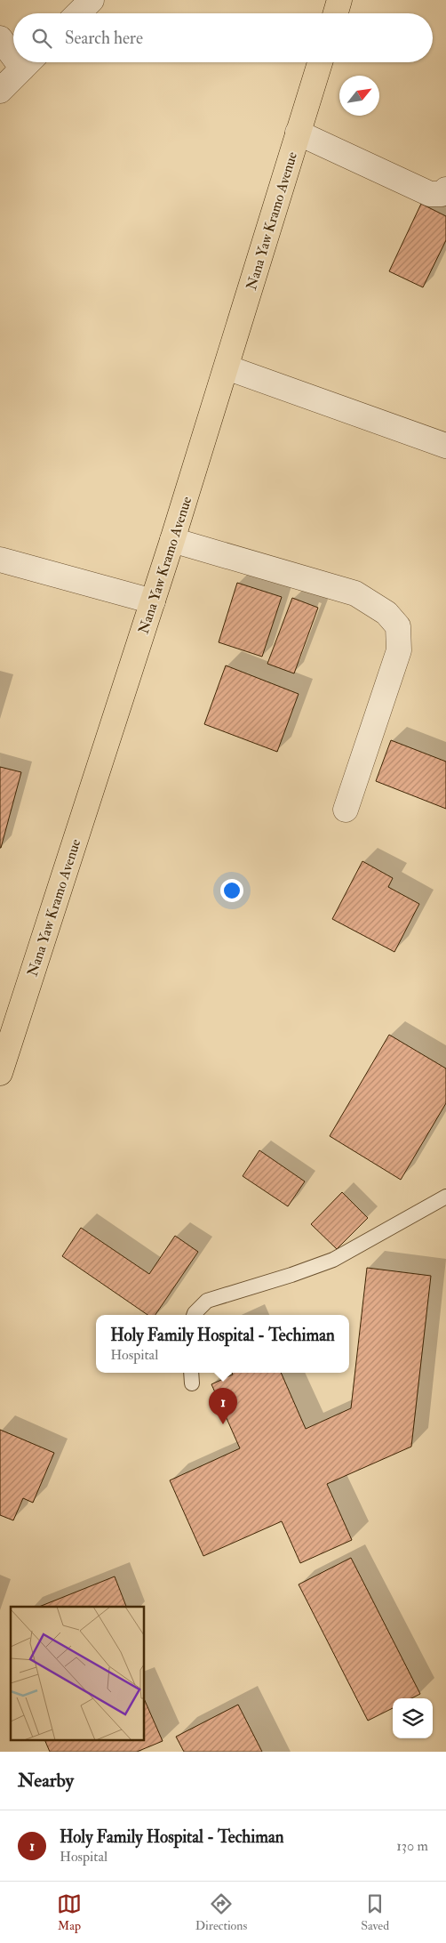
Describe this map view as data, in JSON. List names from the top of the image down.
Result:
{
  "streets": {
    "main road": ["Nana Yaw Kramo Avenue"]
  },
  "north": "top right",
  "page": {
    "search": "Search here",
    "popup": ["Holy Family Hospital - Techiman", "Hospital"],
    "pins": "1",
    "heading": "Nearby",
    "list": [
      {
        "mark": "1",
        "name": "Holy Family Hospital - Techiman",
        "note": "Hospital",
        "value": "130 m"
      }
    ],
    "nav": ["Map", "Directions", "Saved"]
  }
}
